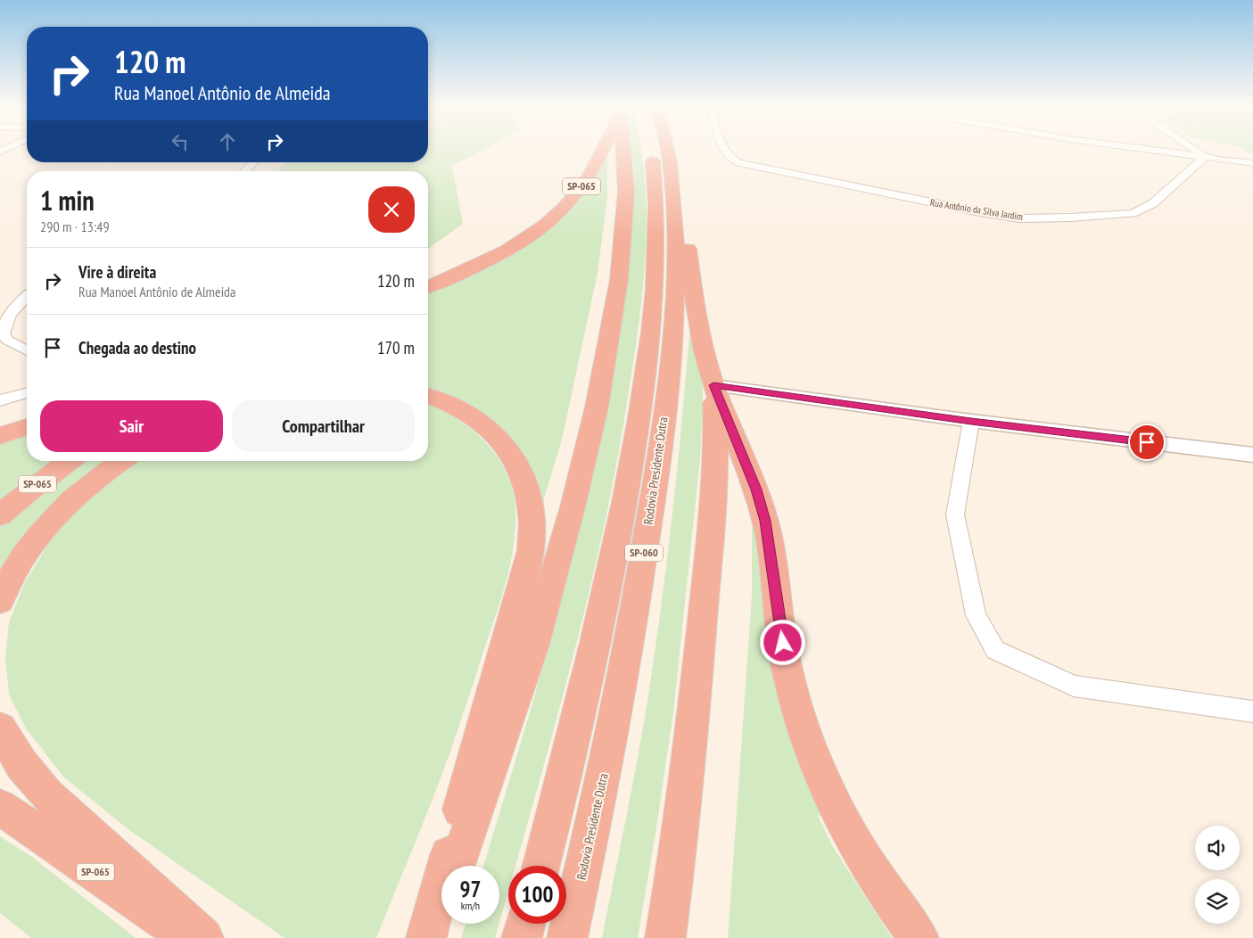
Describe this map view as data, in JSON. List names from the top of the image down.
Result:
{
  "streets": {
    "highway": ["SP-065", "Rodovia Presidente Dutra", "SP-060"],
    "street": ["Rua Antônio da Silva Jardim"]
  },
  "crossings": [
    ["Rodovia Presidente Dutra", "SP-060"]
  ],
  "page": {
    "turn": ["120 m", "Rua Manoel Antônio de Almeida"],
    "heading": ["1 min", "290 m · 13:49"],
    "list": [
      {
        "name": "Vire à direita",
        "note": "Rua Manoel Antônio de Almeida",
        "value": "120 m"
      },
      {
        "name": "Chegada ao destino",
        "value": "170 m"
      }
    ],
    "buttons": ["Sair", "Compartilhar"],
    "speed": "97 km/h",
    "limit": "100"
  }
}
